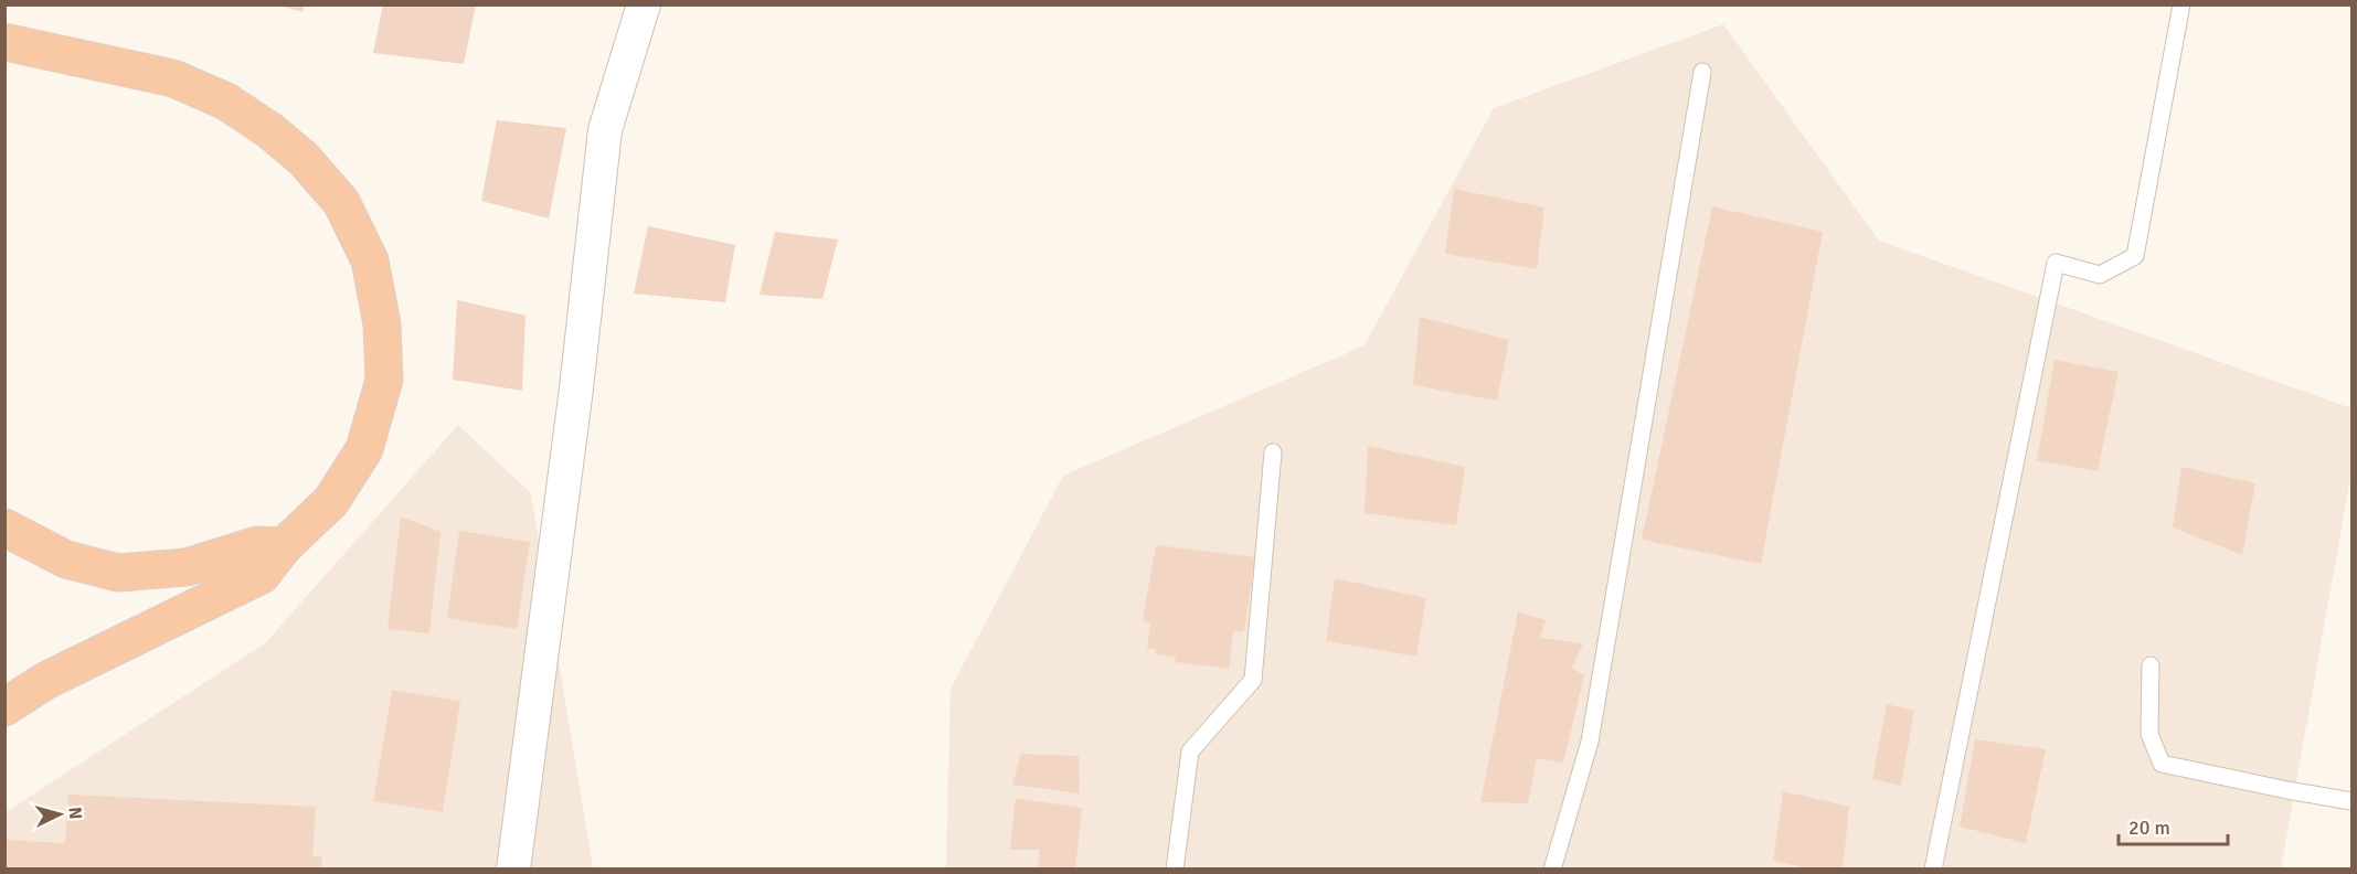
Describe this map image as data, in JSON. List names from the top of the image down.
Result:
{
  "scale_bar": "20 m",
  "north": "right"
}
